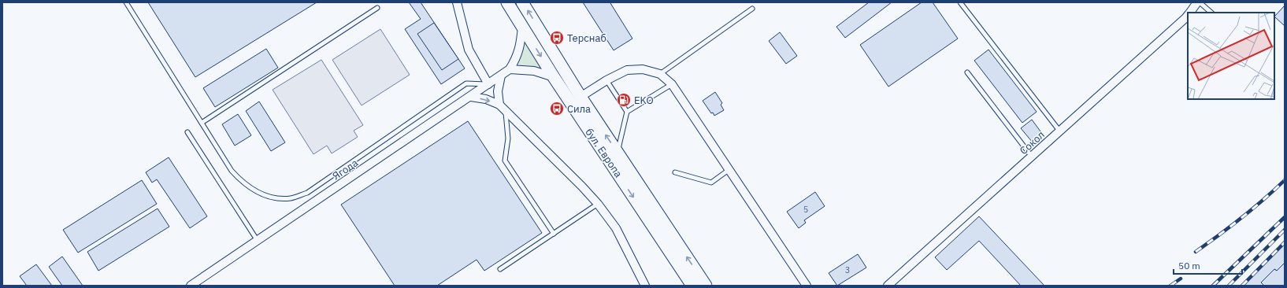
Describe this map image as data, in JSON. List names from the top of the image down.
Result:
{
  "streets": {
    "main road": ["бул. Европа"],
    "street": ["Сокол", "Ягода"]
  },
  "places": {
    "bus stop": ["Терснаб", "Сила"],
    "fuel station": ["EKO"]
  },
  "house_numbers": ["5", "3"],
  "scale_bar": "50 m"
}
